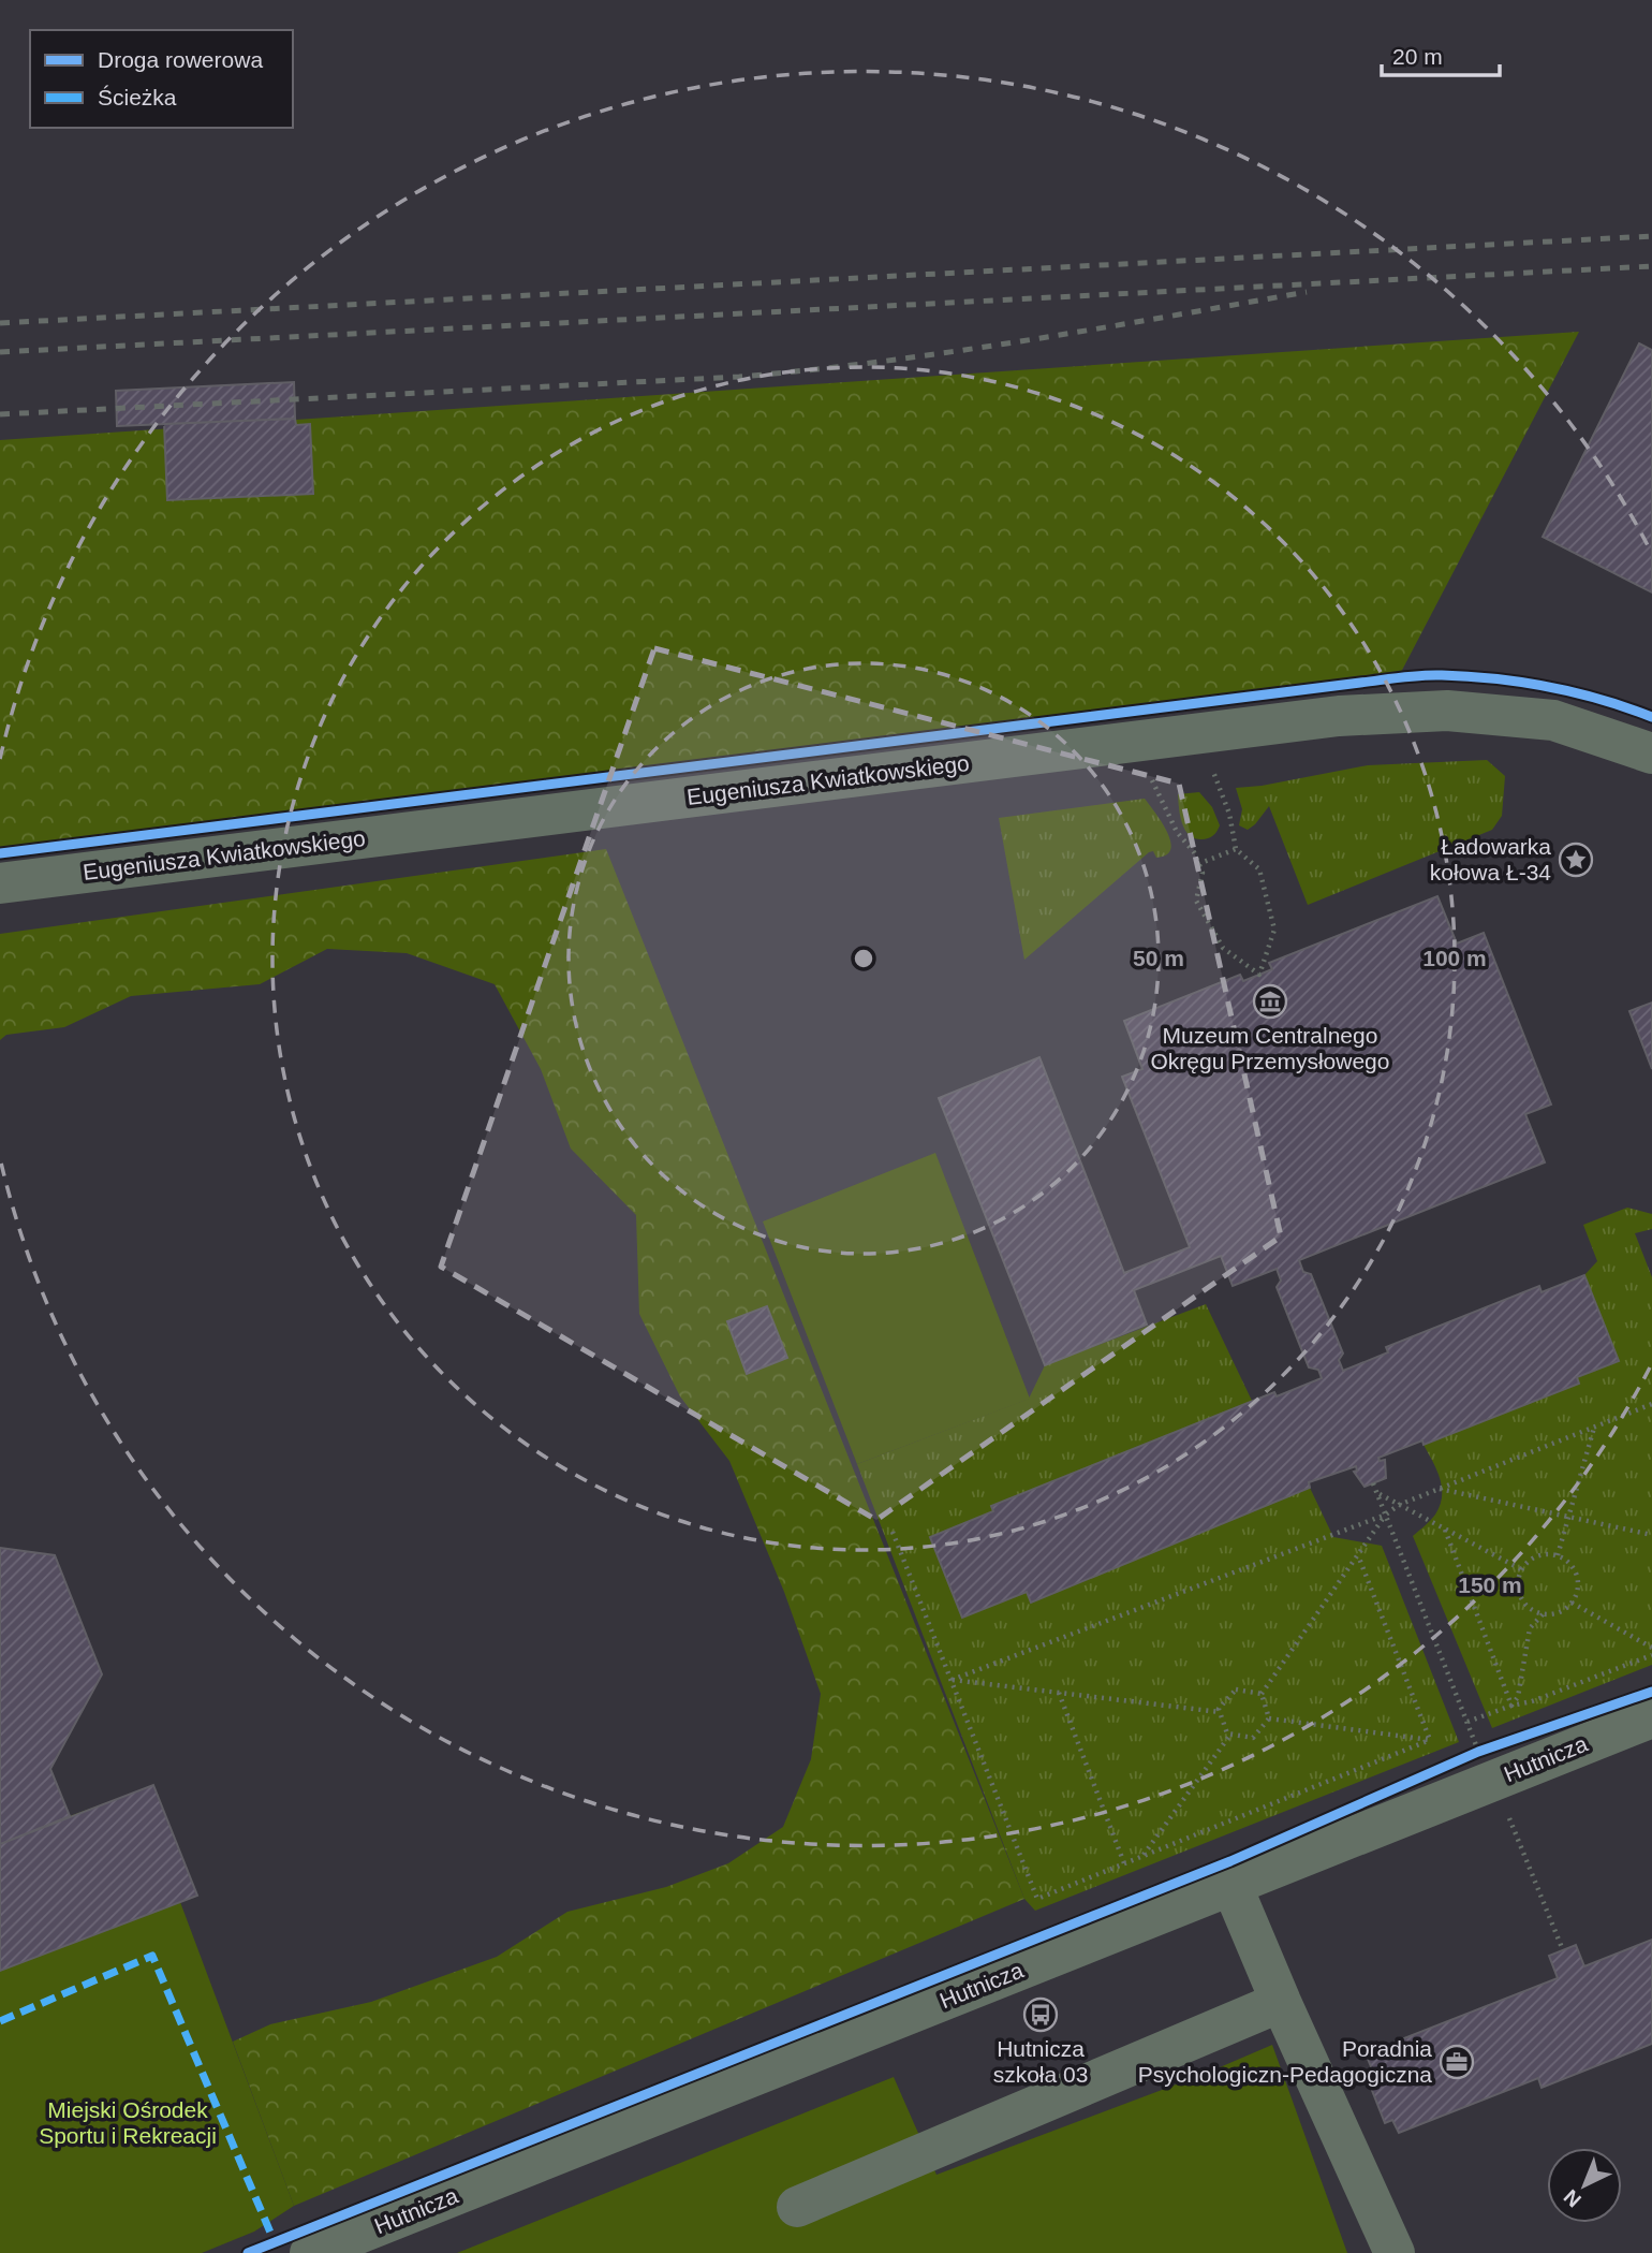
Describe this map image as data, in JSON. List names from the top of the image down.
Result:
{
  "streets": {
    "street": ["Eugeniusza Kwiatkowskiego", "Hutnicza"]
  },
  "parks": ["Miejski Ośrodek Sportu i Rekreacji"],
  "places": {
    "place": ["Ładowarka kołowa Ł-34"],
    "museum": ["Muzeum Centralnego Okręgu Przemysłowego"],
    "bus stop": ["Hutnicza szkoła 03"],
    "office": ["Poradnia Psychologiczn-Pedagogiczna"]
  },
  "legend": ["Droga rowerowa", "Ścieżka"],
  "scale_bar": "20 m",
  "north": "bottom left",
  "rings": ["50 m", "100 m", "150 m"]
}
